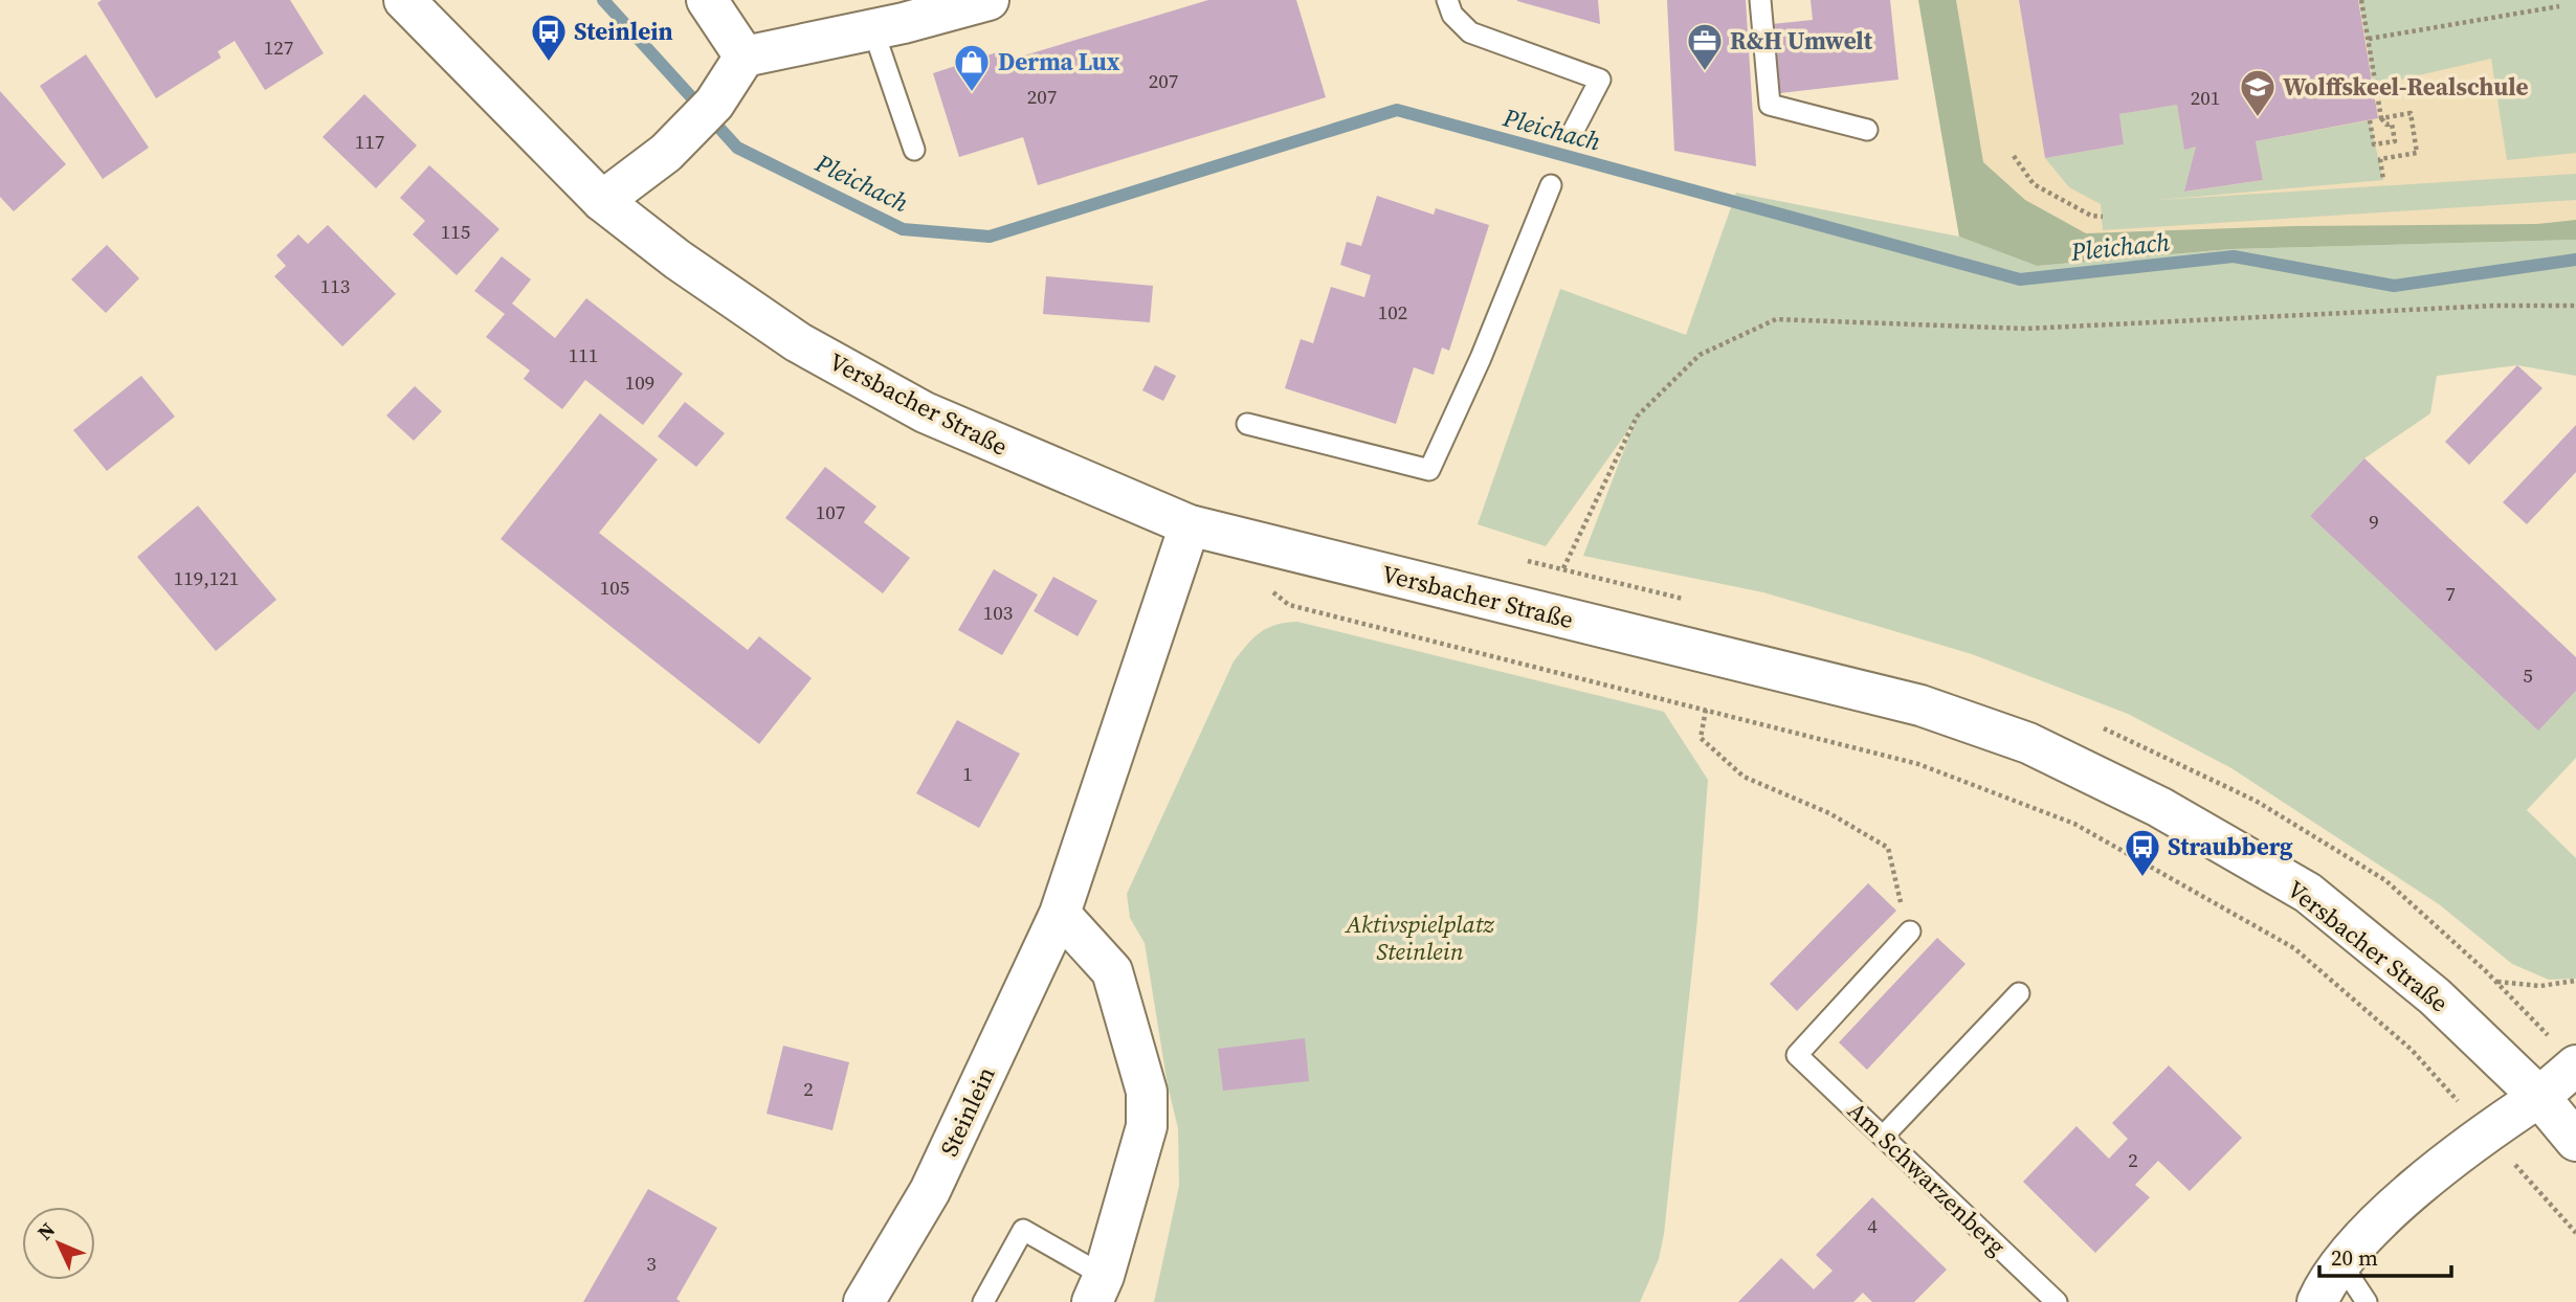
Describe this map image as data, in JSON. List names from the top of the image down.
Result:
{
  "streets": {
    "main road": ["Versbacher Straße", "Steinlein"],
    "lane": ["Am Schwarzenberg"]
  },
  "crossings": [
    ["Versbacher Straße", "Steinlein"]
  ],
  "water": ["Pleichach"],
  "parks": ["Aktivspielplatz Steinlein"],
  "places": {
    "bus stop": ["Steinlein", "Straubberg"],
    "office": ["R&H Umwelt"],
    "shop": ["Derma Lux"],
    "school or university": ["Wolffskeel-Realschule"]
  },
  "house_numbers": [
    "127",
    "207",
    "207",
    "201",
    "117",
    "115",
    "113",
    "102",
    "111",
    "109",
    "107",
    "9",
    "119,121",
    "105",
    "7",
    "103",
    "5",
    "1",
    "2",
    "2",
    "4",
    "3"
  ],
  "scale_bar": "20 m",
  "north": "top left"
}
